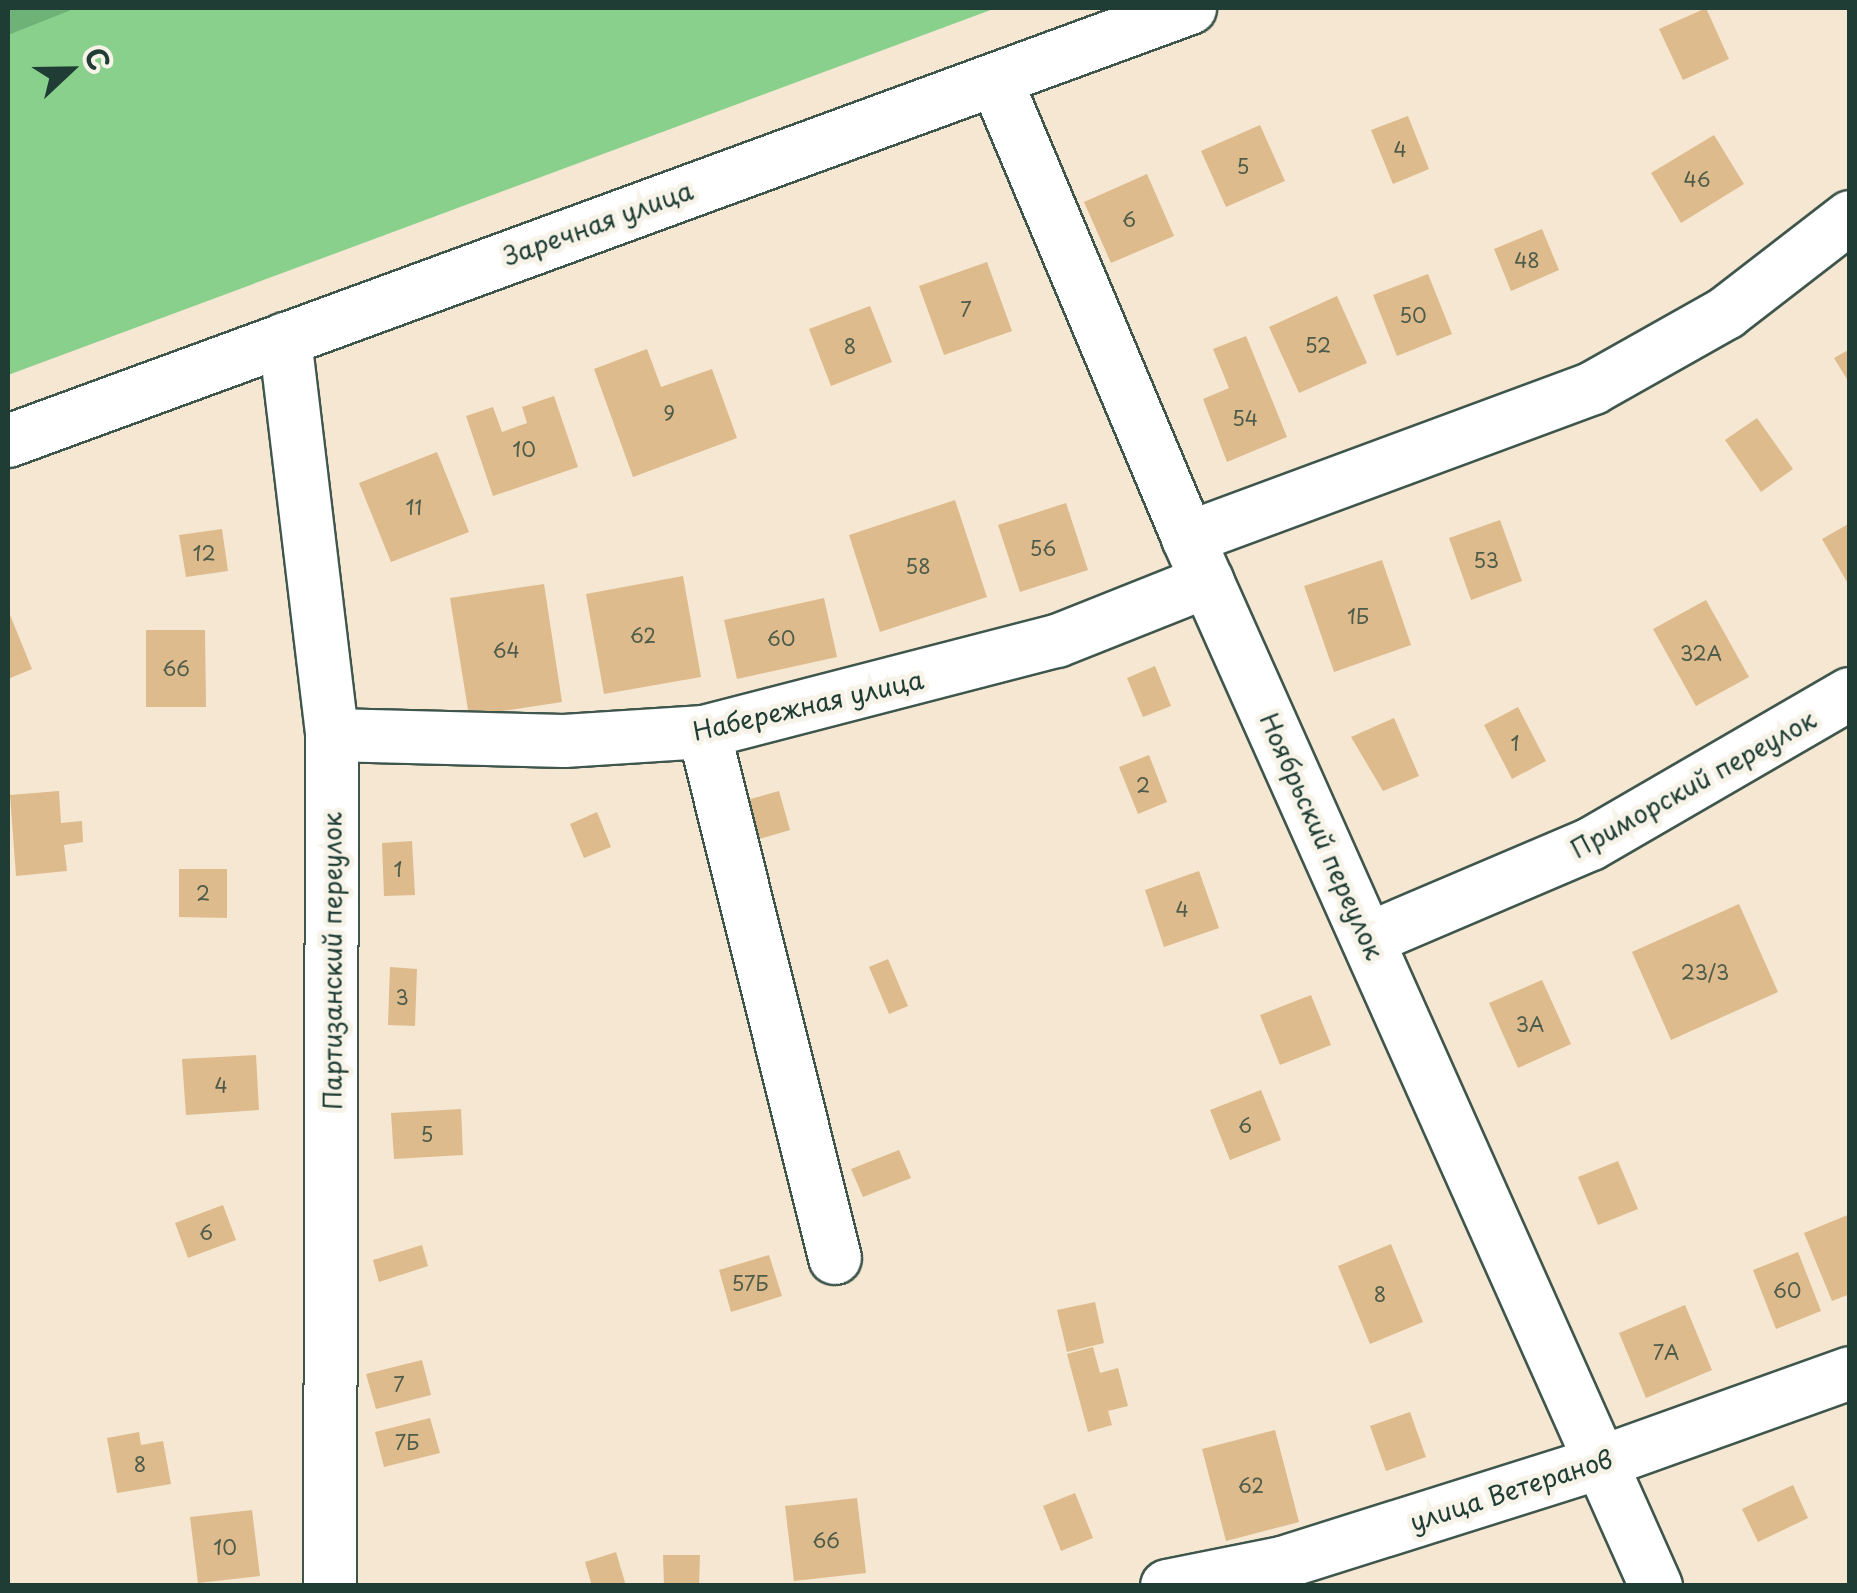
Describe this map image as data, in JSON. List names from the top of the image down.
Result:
{
  "streets": {
    "street": [
      "Заречная улица",
      "Набережная улица",
      "Приморский переулок",
      "Ноябрьский переулок",
      "Партизанский переулок",
      "улица Ветеранов"
    ]
  },
  "crossings": [
    ["Заречная улица", "Ноябрьский переулок"],
    ["Заречная улица", "Партизанский переулок"],
    ["Набережная улица", "Ноябрьский переулок"],
    ["Набережная улица", "Партизанский переулок"],
    ["Приморский переулок", "Ноябрьский переулок"],
    ["Ноябрьский переулок", "улица Ветеранов"]
  ],
  "house_numbers": [
    "4",
    "5",
    "46",
    "6",
    "48",
    "7",
    "50",
    "52",
    "8",
    "9",
    "54",
    "10",
    "11",
    "56",
    "12",
    "53",
    "58",
    "1Б",
    "62",
    "60",
    "64",
    "32А",
    "66",
    "1",
    "2",
    "1",
    "2",
    "4",
    "23/3",
    "3",
    "3А",
    "4",
    "6",
    "5",
    "6",
    "57Б",
    "60",
    "8",
    "7А",
    "7",
    "7Б",
    "8",
    "62",
    "66",
    "10"
  ],
  "north": "right"
}
